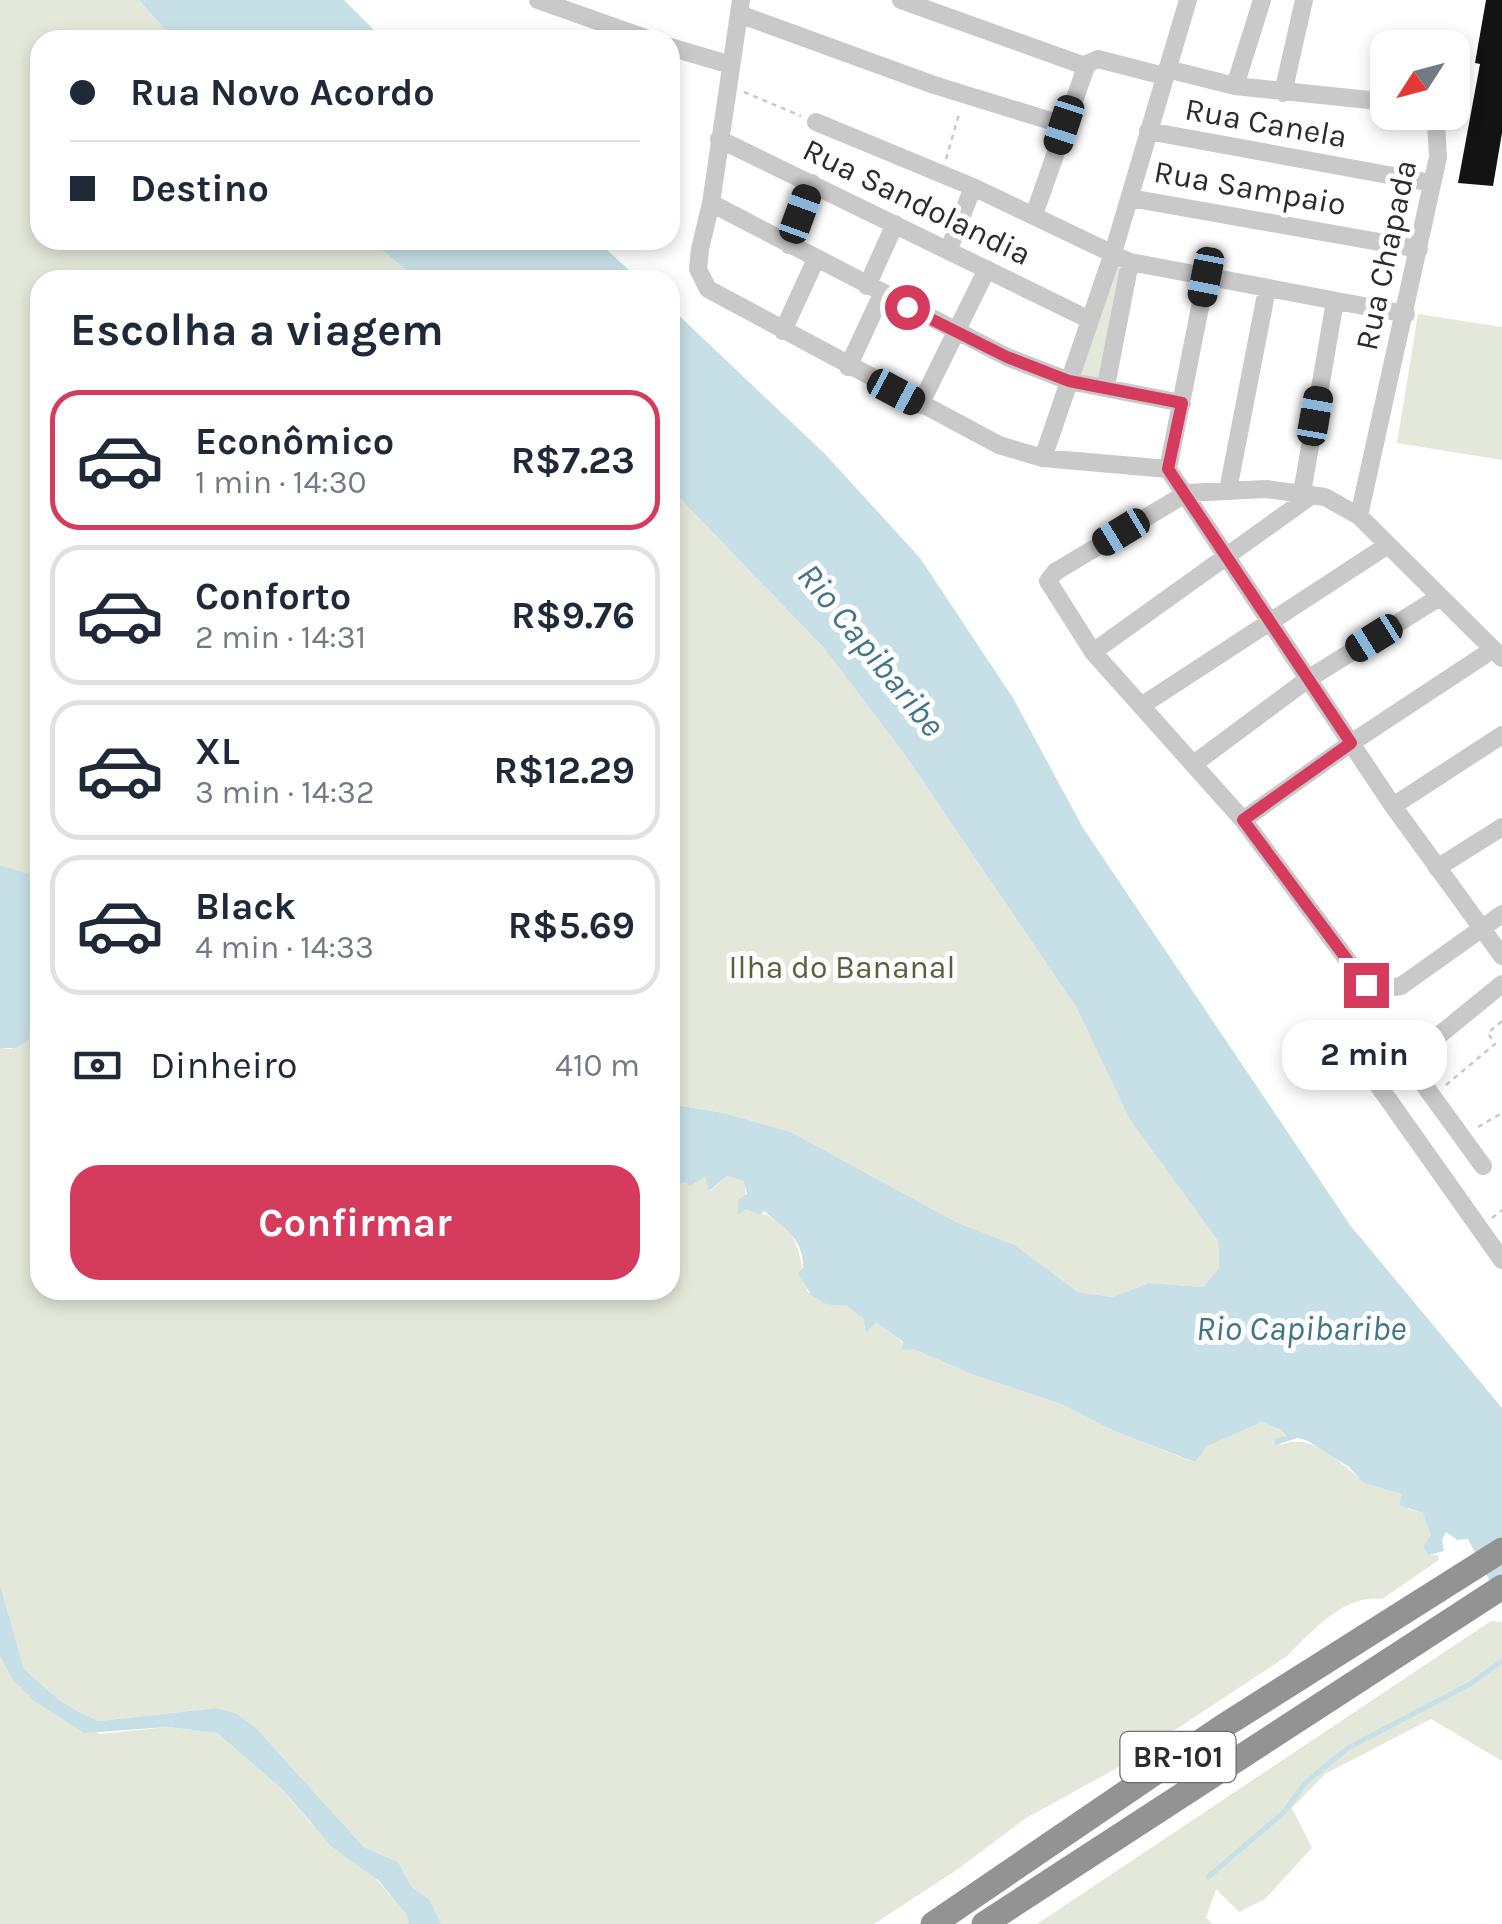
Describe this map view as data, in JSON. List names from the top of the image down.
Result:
{
  "streets": {
    "highway": ["BR-101"],
    "street": [
      "Rua Canela",
      "Rua Sampaio",
      "Rua Sandolandia",
      "Rua Chapada"
    ]
  },
  "crossings": [
    ["Rua Canela", "Rua Chapada"],
    ["Rua Sampaio", "Rua Chapada"]
  ],
  "water": ["Rio Capibaribe"],
  "parks": ["Ilha do Bananal"],
  "north": "bottom left",
  "page": {
    "banner": ["Rua Novo Acordo", "Destino"],
    "heading": "Escolha a viagem",
    "list": [
      {
        "name": "Econômico",
        "note": "1 min · 14:30",
        "value": "R$7.23"
      },
      {
        "name": "Conforto",
        "note": "2 min · 14:31",
        "value": "R$9.76"
      },
      {
        "name": "XL",
        "note": "3 min · 14:32",
        "value": "R$12.29"
      },
      {
        "name": "Black",
        "note": "4 min · 14:33",
        "value": "R$5.69"
      }
    ],
    "pay": ["Dinheiro", "410 m"],
    "bubble": "2 min",
    "buttons": "Confirmar"
  }
}
